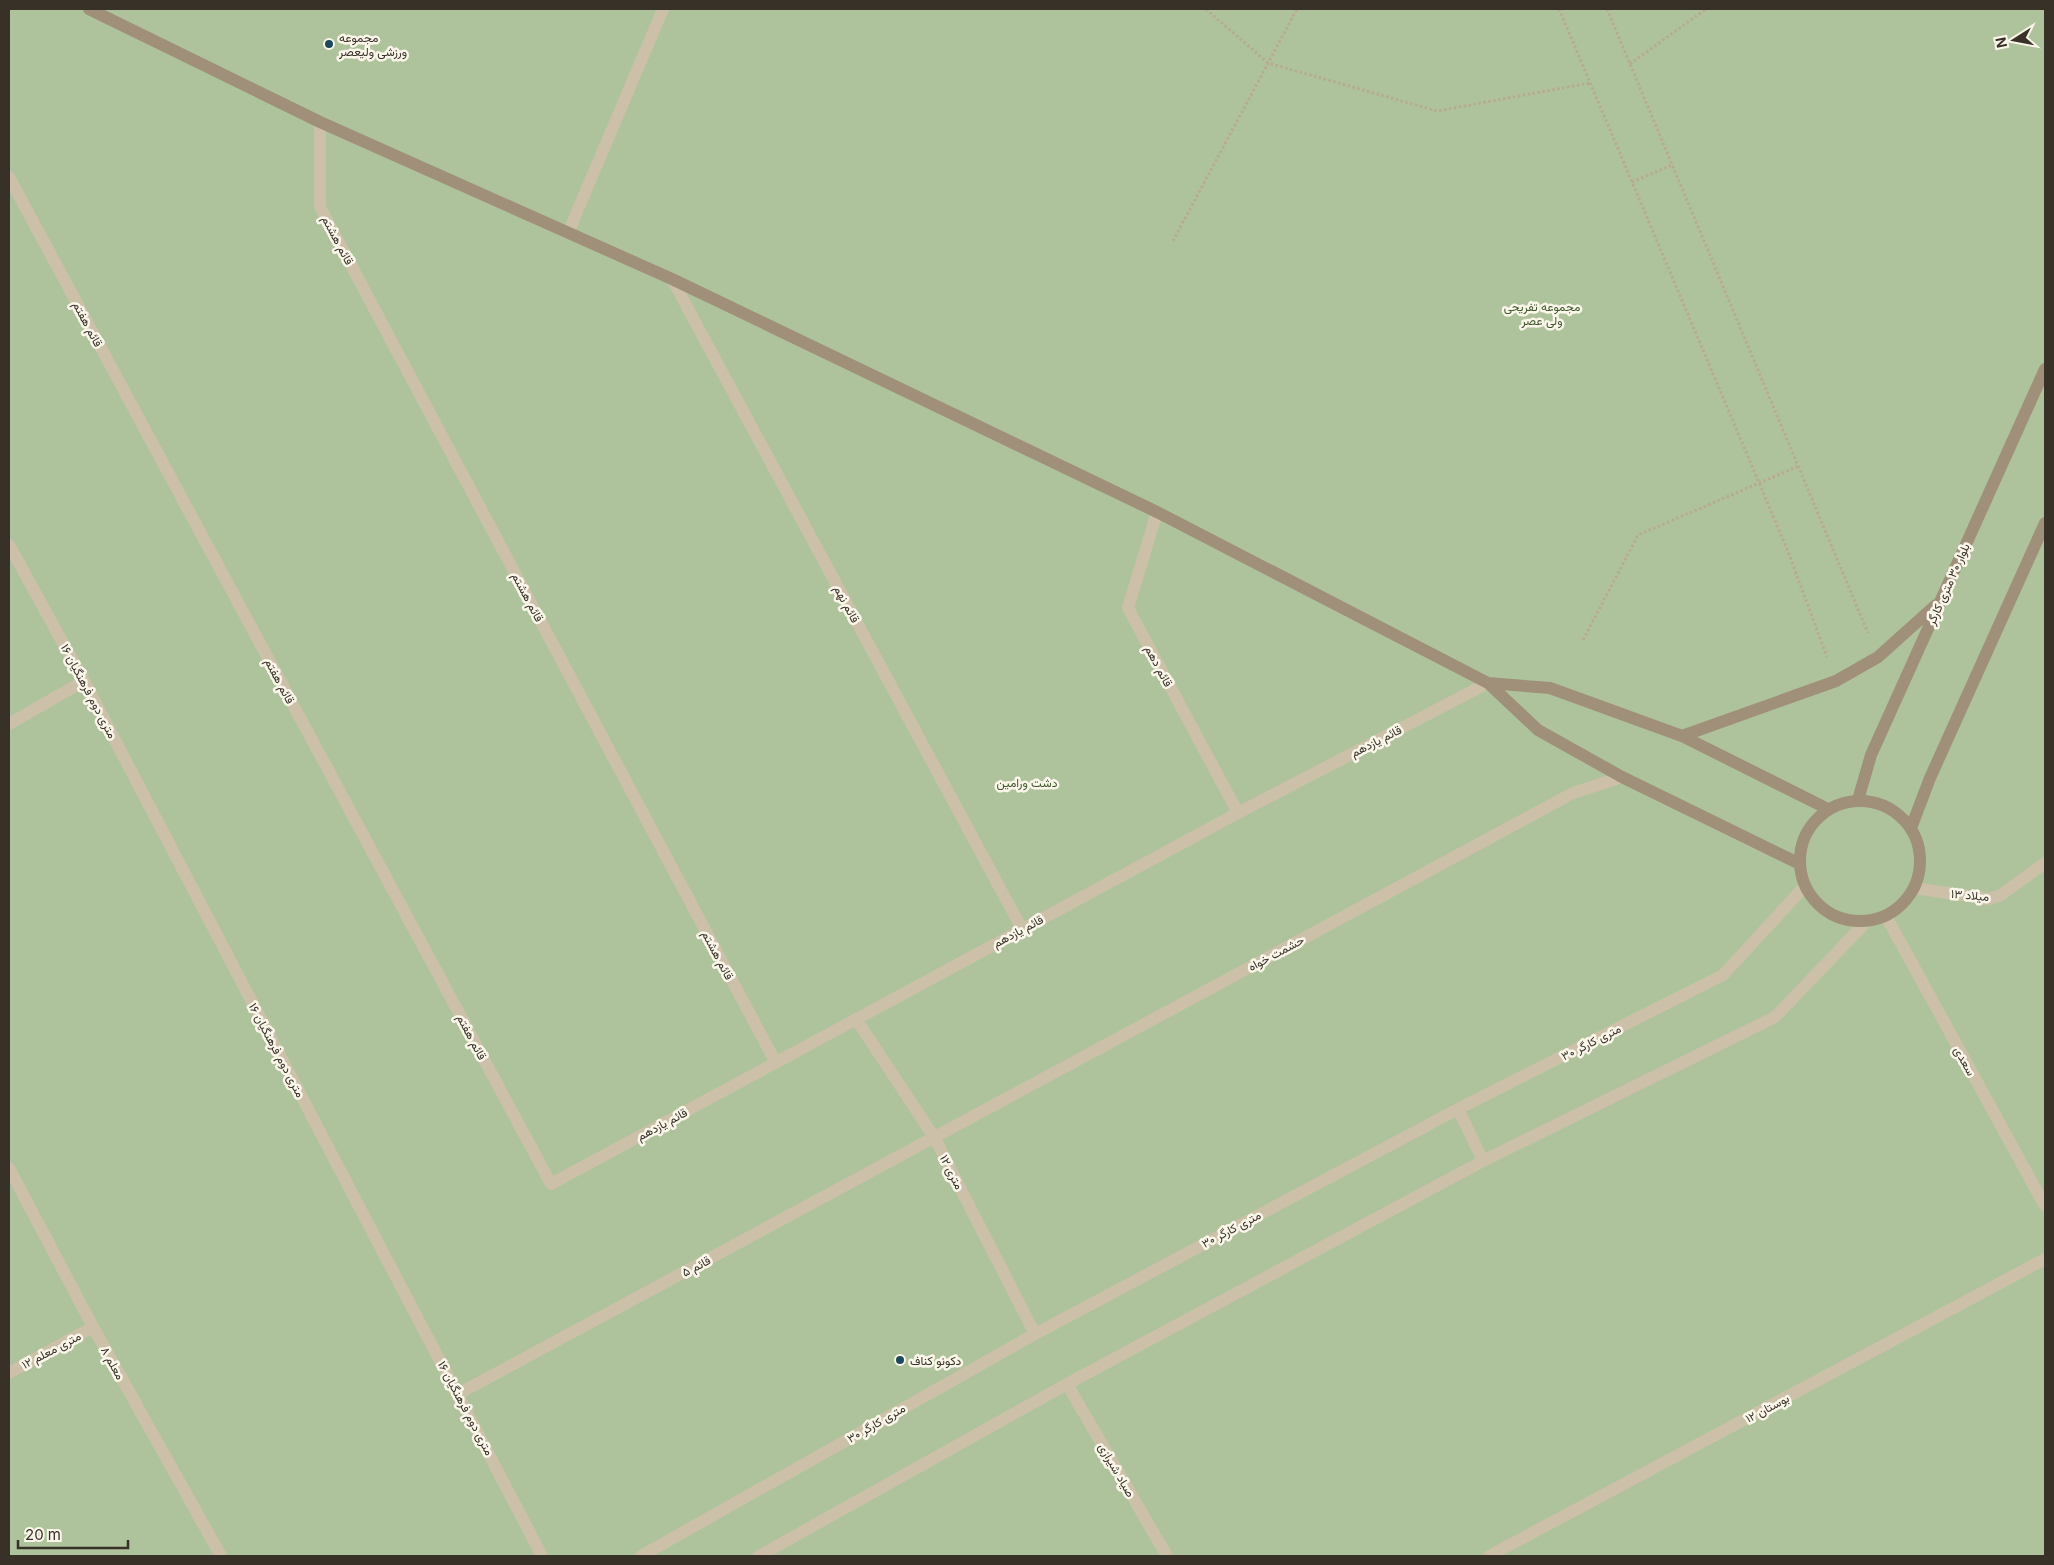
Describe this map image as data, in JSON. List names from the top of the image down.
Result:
{
  "streets": {
    "main road": ["بلوار ۳۰ متری کارگر"],
    "street": [
      "قائم هشتم",
      "قائم هفتم",
      "قائم نهم",
      "قائم دهم",
      "۱۶ متری دوم فرهنگیان",
      "قائم یازدهم",
      "میلاد ۱۳",
      "حشمت خواه",
      "۳۰ متری کارگر",
      "سعدی",
      "۱۲ متری",
      "قائم ۵",
      "۱۲ متری معلم",
      "معلم ۸",
      "بوستان ۱۲",
      "صیاد شیرازی"
    ]
  },
  "crossings": [
    ["قائم هشتم", "قائم یازدهم"],
    ["قائم هفتم", "قائم یازدهم"],
    ["بلوار ۳۰ متری کارگر", "میلاد ۱۳"],
    ["بلوار ۳۰ متری کارگر", "۳۰ متری کارگر"],
    ["بلوار ۳۰ متری کارگر", "سعدی"],
    ["قائم نهم", "قائم یازدهم"],
    ["قائم دهم", "قائم یازدهم"],
    ["۱۶ متری دوم فرهنگیان", "قائم ۵"],
    ["قائم یازدهم", "۱۲ متری"],
    ["میلاد ۱۳", "۳۰ متری کارگر"],
    ["میلاد ۱۳", "سعدی"],
    ["حشمت خواه", "۱۲ متری"],
    ["حشمت خواه", "قائم ۵"],
    ["۳۰ متری کارگر", "سعدی"],
    ["۳۰ متری کارگر", "۱۲ متری"],
    ["۱۲ متری", "قائم ۵"],
    ["۱۲ متری معلم", "معلم ۸"]
  ],
  "parks": ["مجموعه تفریحی ولی عصر", "دشت ورامین"],
  "places": ["مجموعه ورزشی ولیعصر", "دکونو کناف"],
  "scale_bar": "20 m",
  "north": "left"
}
